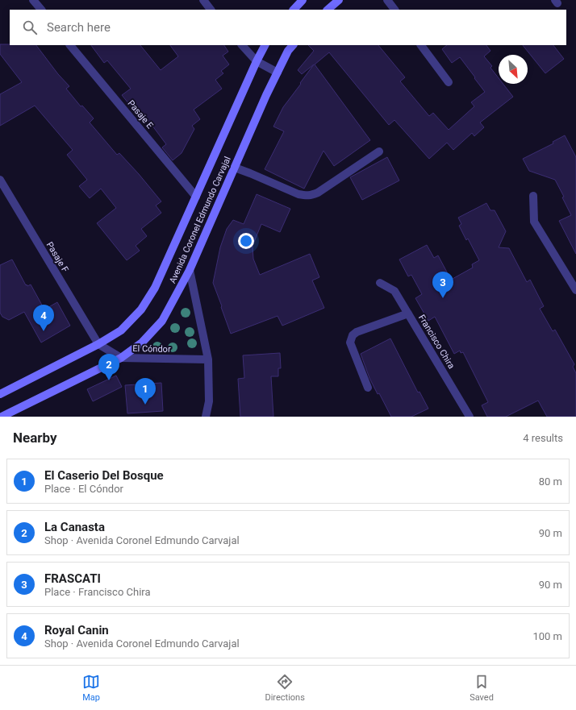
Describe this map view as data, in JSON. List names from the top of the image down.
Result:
{
  "streets": {
    "main road": ["Avenida Coronel Edmundo Carvajal"],
    "street": [
      "Pasaje E",
      "Pasaje F",
      "Francisco Chira",
      "El Cóndor"
    ]
  },
  "crossings": [
    ["Pasaje E", "Avenida Coronel Edmundo Carvajal"],
    ["Avenida Coronel Edmundo Carvajal", "Pasaje F"],
    ["Avenida Coronel Edmundo Carvajal", "El Cóndor"],
    ["Pasaje F", "El Cóndor"]
  ],
  "north": "bottom right",
  "page": {
    "search": "Search here",
    "pins": [
      "3",
      "4",
      "2",
      "1"
    ],
    "heading": ["Nearby", "4 results"],
    "list": [
      {
        "mark": "1",
        "name": "El Caserio Del Bosque",
        "note": "Place · El Cóndor",
        "value": "80 m"
      },
      {
        "mark": "2",
        "name": "La Canasta",
        "note": "Shop · Avenida Coronel Edmundo Carvajal",
        "value": "90 m"
      },
      {
        "mark": "3",
        "name": "FRASCATI",
        "note": "Place · Francisco Chira",
        "value": "90 m"
      },
      {
        "mark": "4",
        "name": "Royal Canin",
        "note": "Shop · Avenida Coronel Edmundo Carvajal",
        "value": "100 m"
      }
    ],
    "nav": ["Map", "Directions", "Saved"]
  }
}
